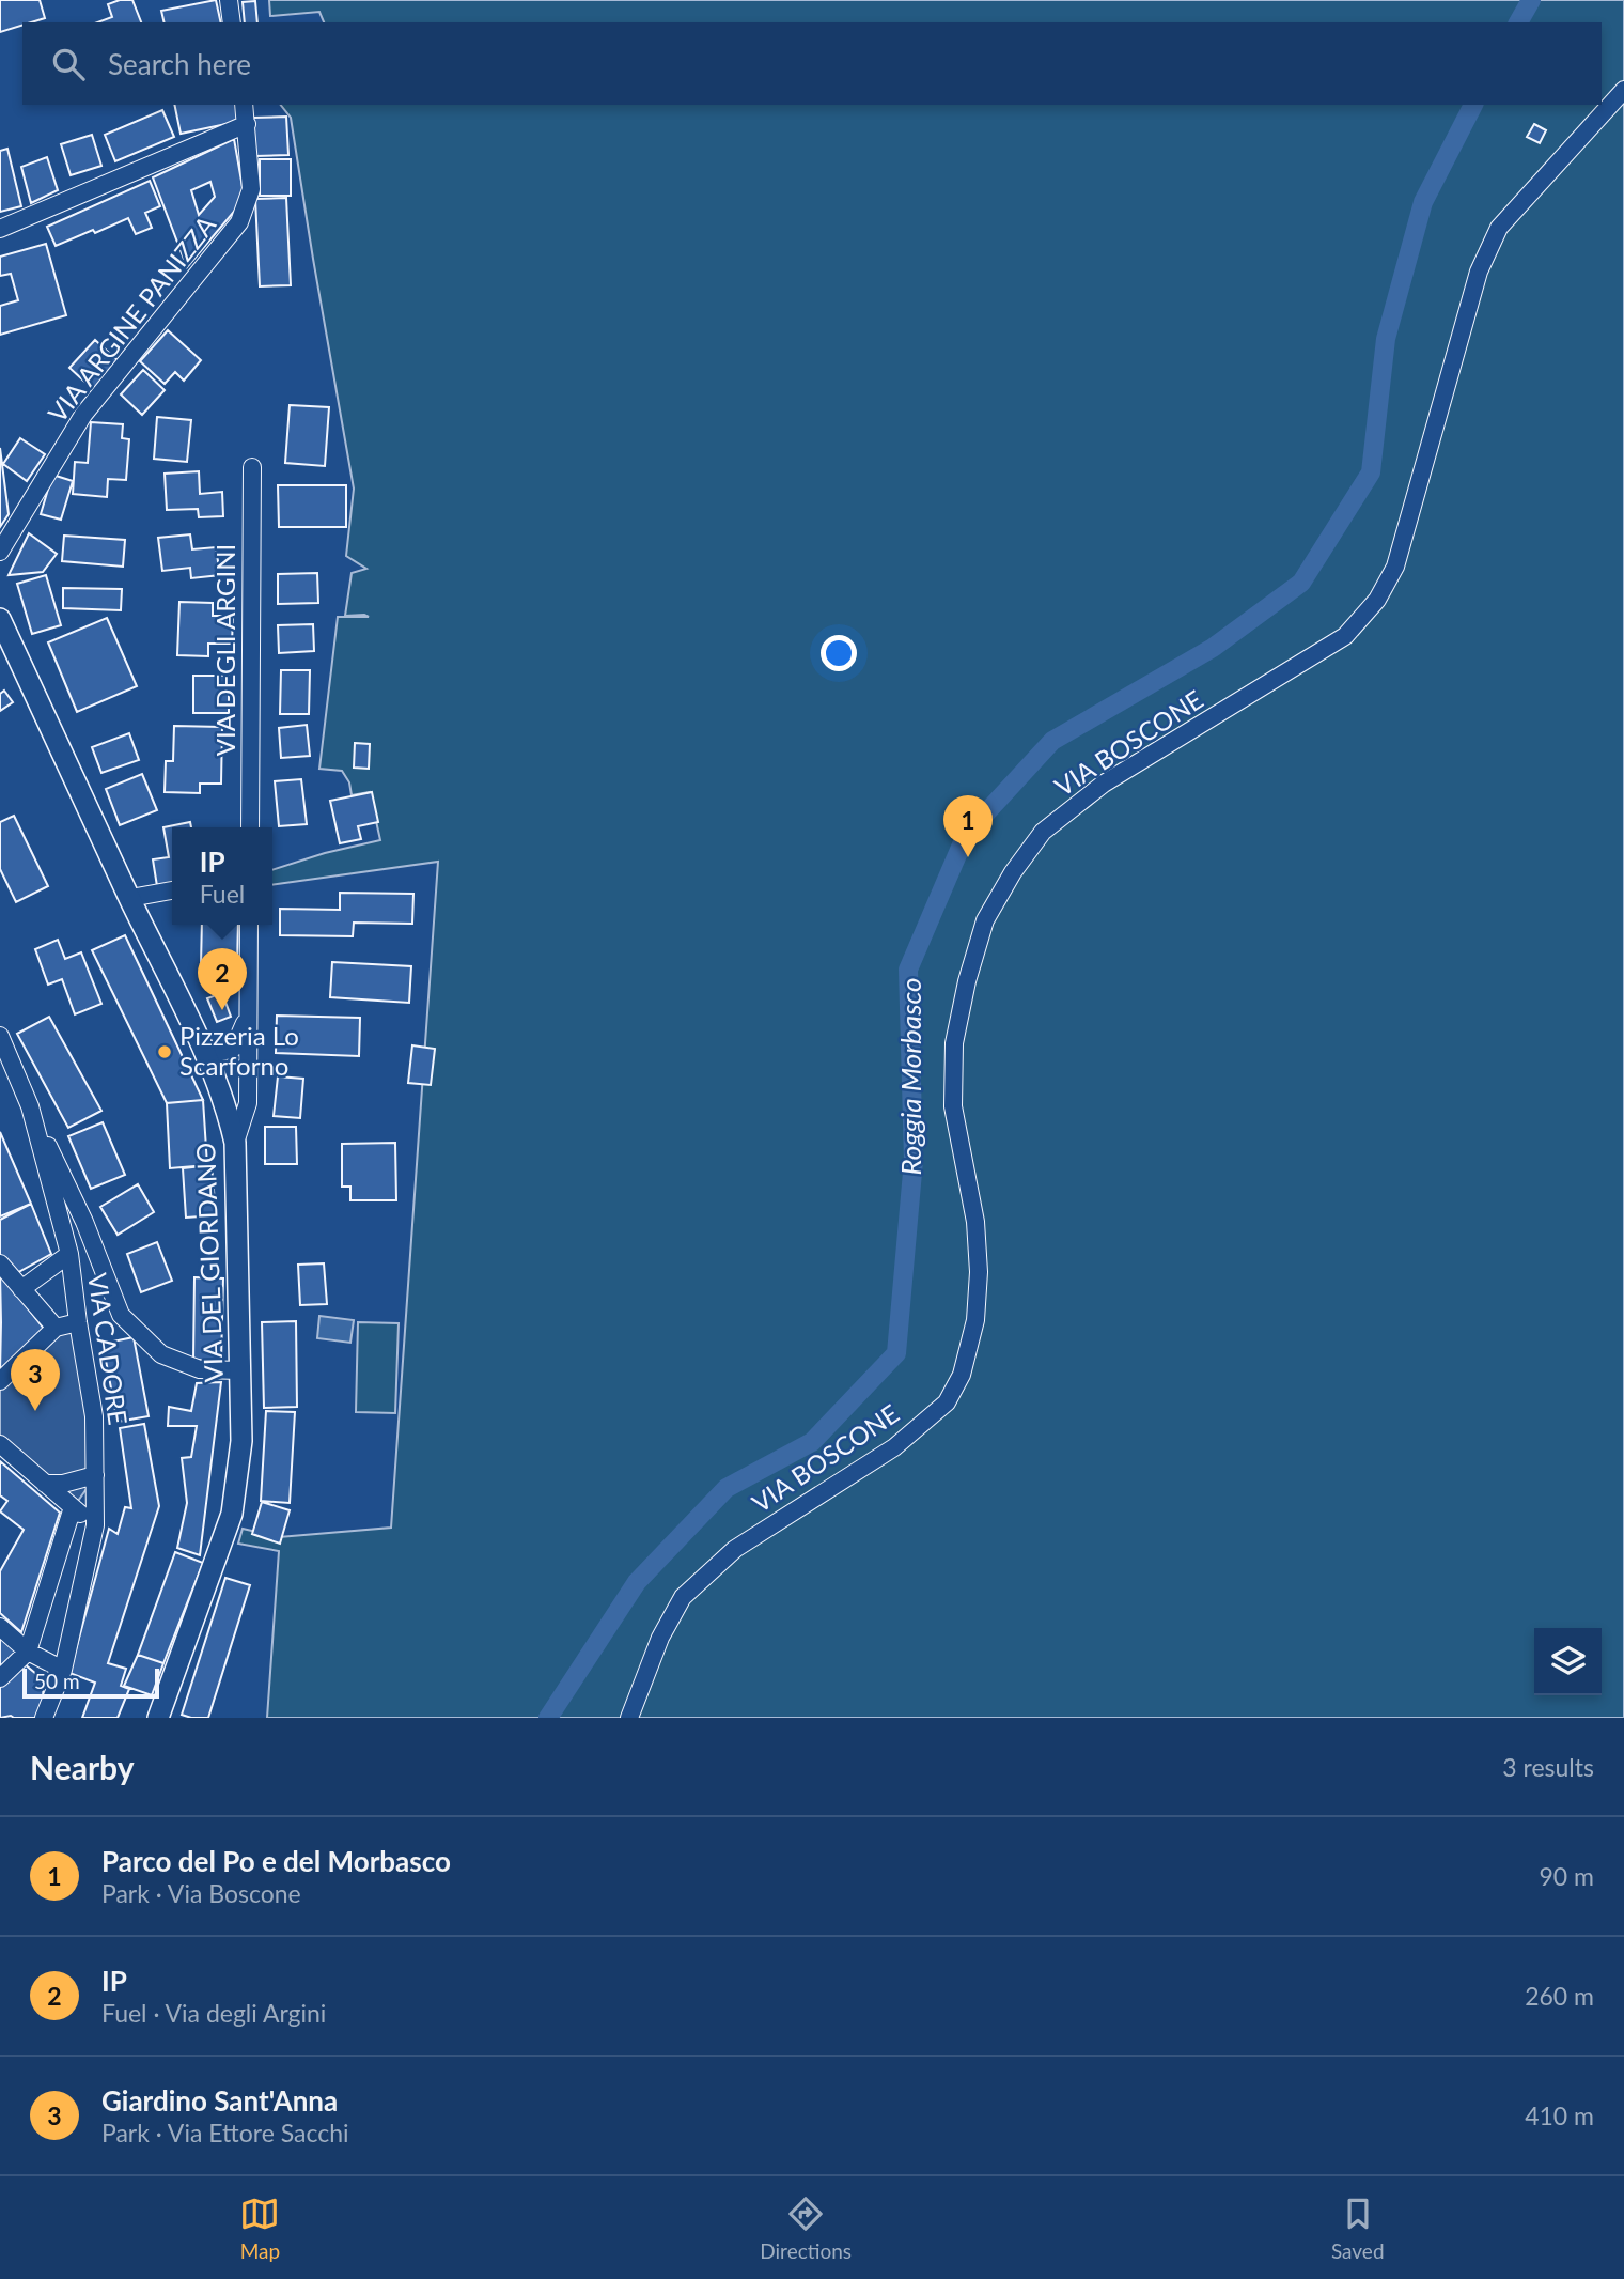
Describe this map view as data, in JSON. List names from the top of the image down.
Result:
{
  "streets": {
    "street": [
      "VIA ARGINE PANIZZA",
      "VIA DEGLI ARGINI",
      "VIA BOSCONE",
      "VIA DEL GIORDANO",
      "VIA CADORE"
    ]
  },
  "water": ["Roggia Morbasco"],
  "places": ["Pizzeria Lo Scarforno"],
  "scale_bar": "50 m",
  "page": {
    "search": "Search here",
    "pins": ["1", "2", "3"],
    "popup": ["IP", "Fuel"],
    "scale": "50 m",
    "heading": ["Nearby", "3 results"],
    "list": [
      {
        "mark": "1",
        "name": "Parco del Po e del Morbasco",
        "note": "Park · Via Boscone",
        "value": "90 m"
      },
      {
        "mark": "2",
        "name": "IP",
        "note": "Fuel · Via degli Argini",
        "value": "260 m"
      },
      {
        "mark": "3",
        "name": "Giardino Sant'Anna",
        "note": "Park · Via Ettore Sacchi",
        "value": "410 m"
      }
    ],
    "nav": ["Map", "Directions", "Saved"]
  }
}
